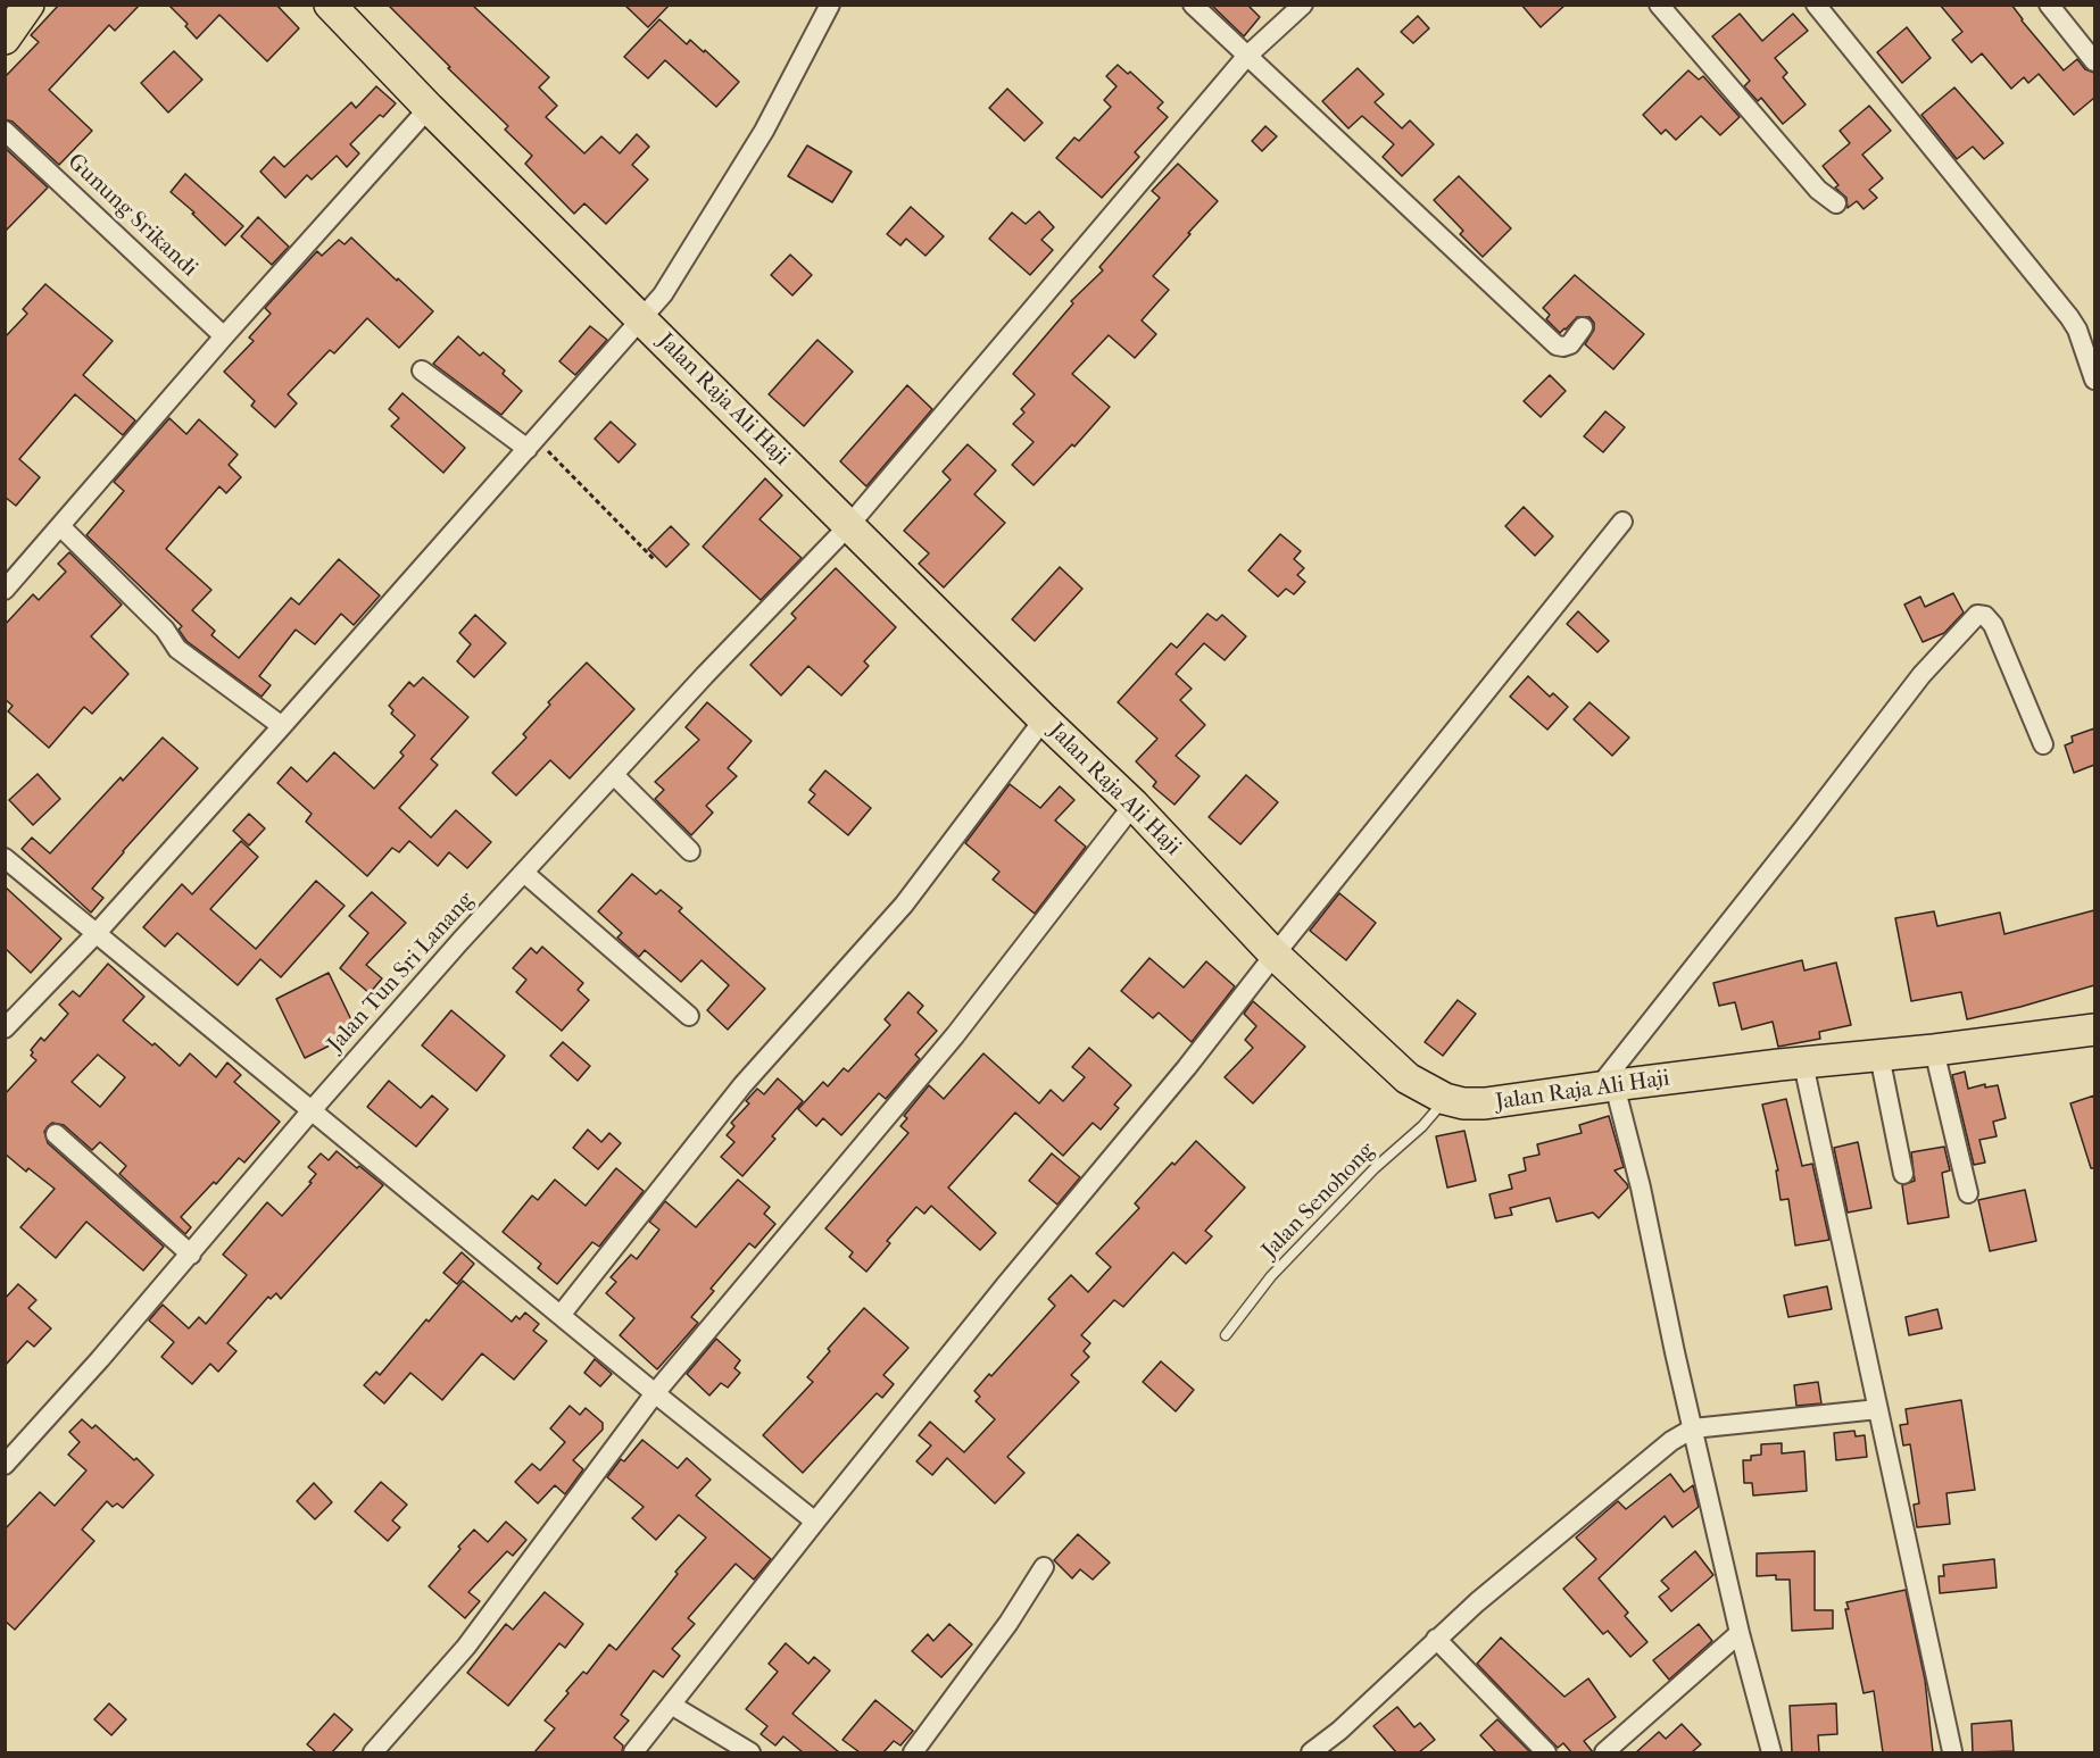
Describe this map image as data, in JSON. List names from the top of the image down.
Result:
{
  "streets": {
    "main road": ["Jalan Raja Ali Haji"],
    "street": ["Gunung Srikandi", "Jalan Tun Sri Lanang"],
    "lane": ["Jalan Senohong"]
  },
  "crossings": [
    ["Jalan Raja Ali Haji", "Jalan Tun Sri Lanang"],
    ["Jalan Raja Ali Haji", "Jalan Senohong"]
  ]
}
